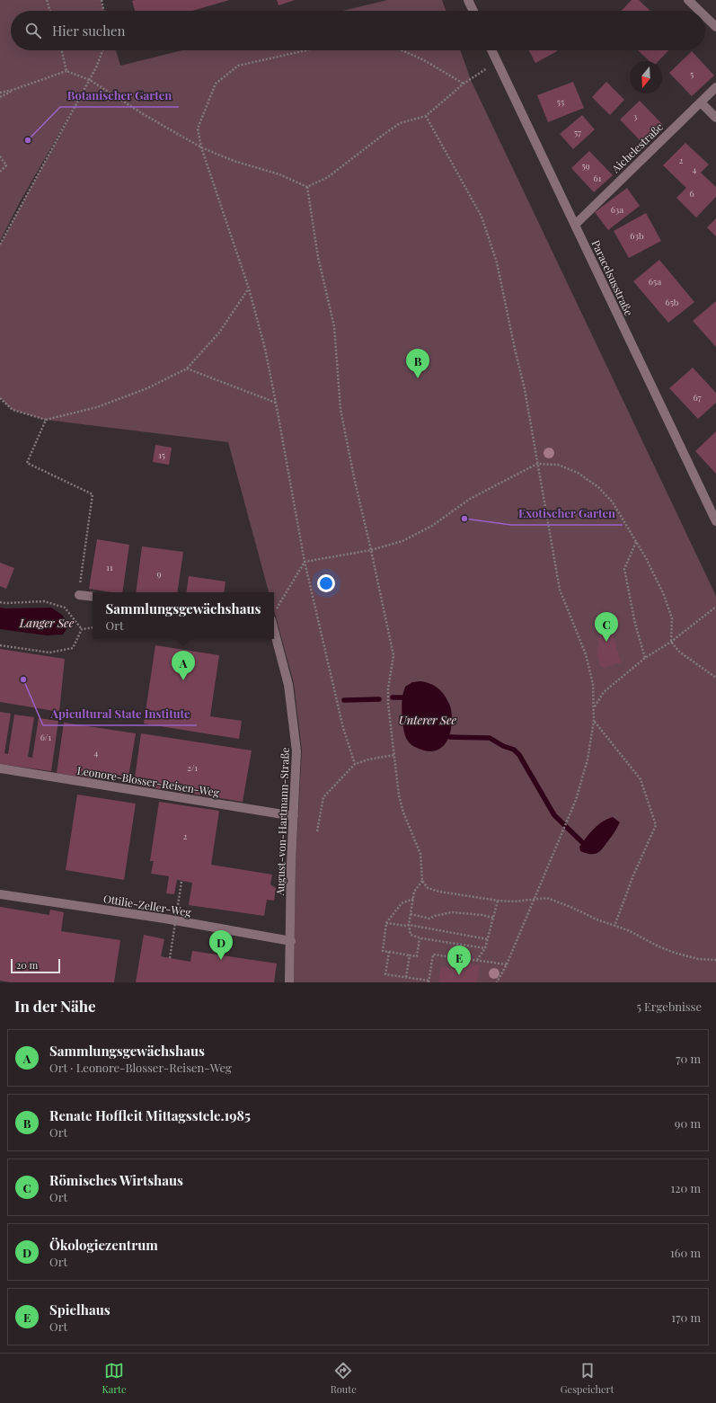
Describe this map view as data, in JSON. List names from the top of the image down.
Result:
{
  "streets": {
    "street": [
      "Aichelestraße",
      "Paracelsusstraße",
      "Leonore-Blosser-Reisen-Weg",
      "August-von-Hartmann-Straße",
      "Ottilie-Zeller-Weg"
    ]
  },
  "crossings": [
    ["Aichelestraße", "Paracelsusstraße"],
    ["Leonore-Blosser-Reisen-Weg", "August-von-Hartmann-Straße"],
    ["August-von-Hartmann-Straße", "Ottilie-Zeller-Weg"]
  ],
  "water": ["Langer See", "Unterer See"],
  "places": ["Botanischer Garten", "Exotischer Garten", "Apicultural State Institute"],
  "house_numbers": [
    "5",
    "55",
    "3",
    "57",
    "2",
    "59",
    "4",
    "61",
    "6",
    "63a",
    "63b",
    "65a",
    "65b",
    "67",
    "15",
    "11",
    "9",
    "6/1",
    "4",
    "2/1",
    "2"
  ],
  "scale_bar": "20 m",
  "north": "bottom",
  "page": {
    "search": "Hier suchen",
    "pins": [
      "B",
      "C",
      "A",
      "D",
      "E"
    ],
    "popup": ["Sammlungsgewächshaus", "Ort"],
    "scale": "20 m",
    "heading": ["In der Nähe", "5 Ergebnisse"],
    "list": [
      {
        "mark": "A",
        "name": "Sammlungsgewächshaus",
        "note": "Ort · Leonore-Blosser-Reisen-Weg",
        "value": "70 m"
      },
      {
        "mark": "B",
        "name": "Renate Hoffleit Mittagsstele.1985",
        "note": "Ort",
        "value": "90 m"
      },
      {
        "mark": "C",
        "name": "Römisches Wirtshaus",
        "note": "Ort",
        "value": "120 m"
      },
      {
        "mark": "D",
        "name": "Ökologiezentrum",
        "note": "Ort",
        "value": "160 m"
      },
      {
        "mark": "E",
        "name": "Spielhaus",
        "note": "Ort",
        "value": "170 m"
      }
    ],
    "nav": ["Karte", "Route", "Gespeichert"]
  }
}
